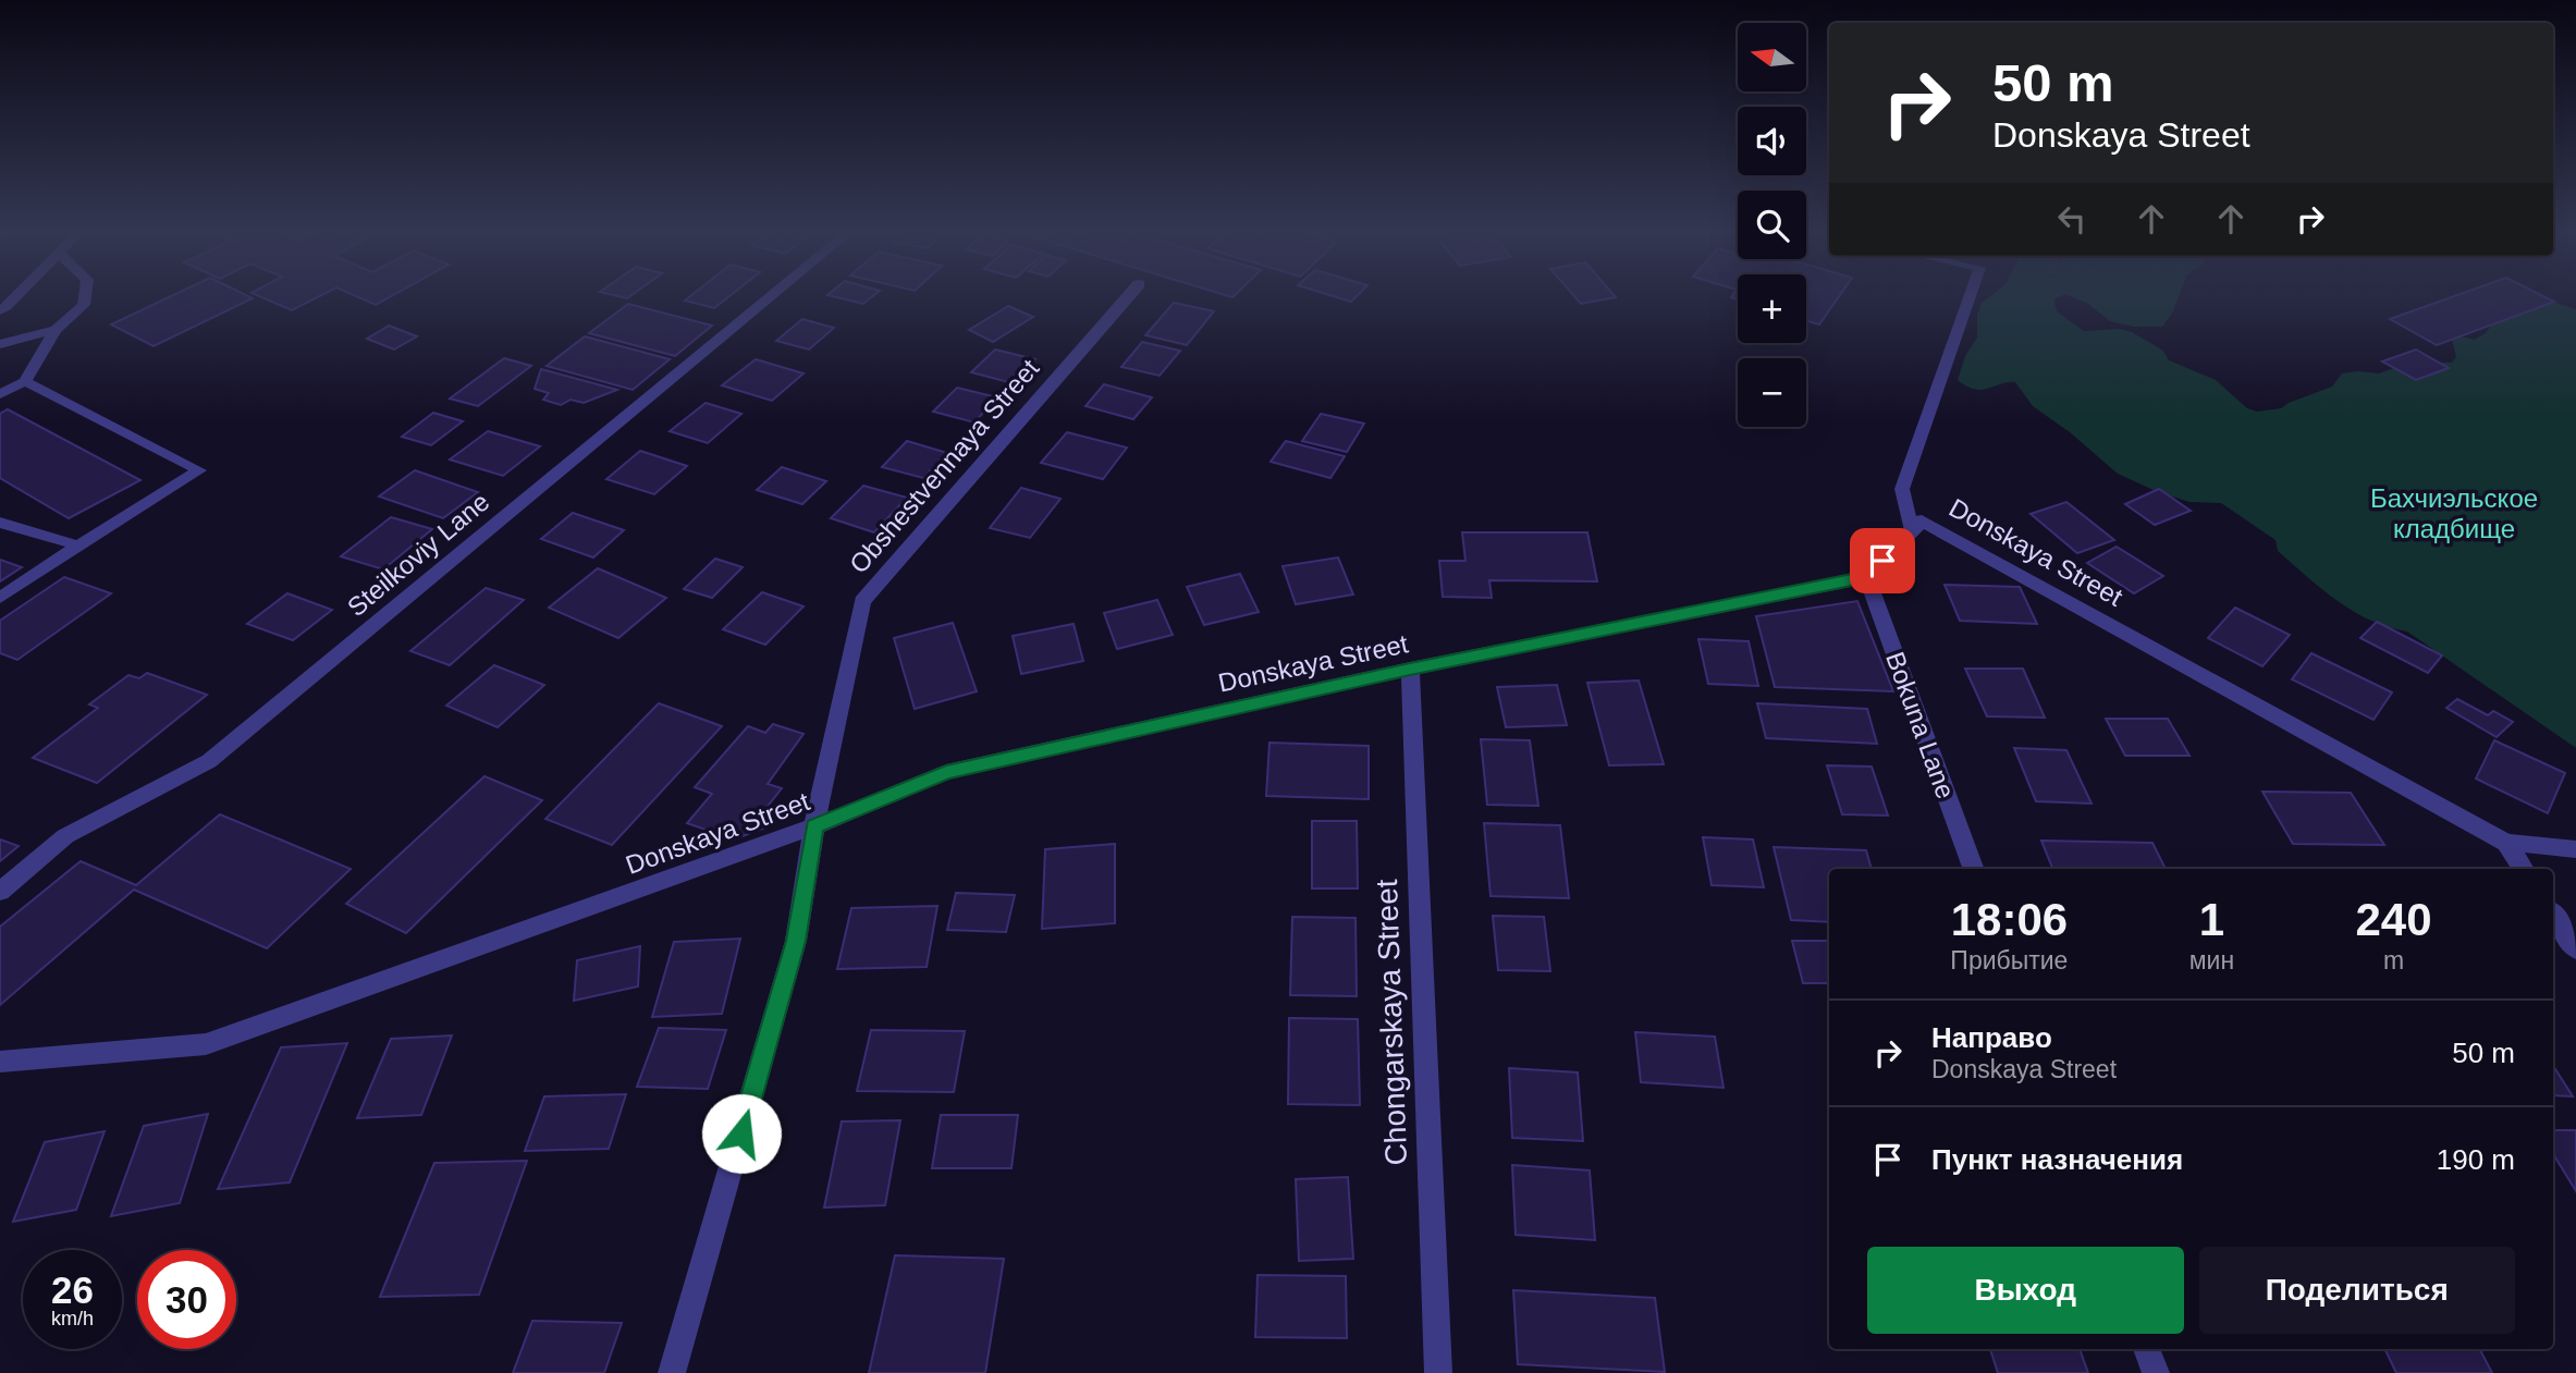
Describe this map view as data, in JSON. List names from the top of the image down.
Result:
{
  "streets": {
    "street": [
      "Obshestvennaya Street",
      "Donskaya Street",
      "Steilkoviy Lane",
      "Bokuna Lane",
      "Chongarskaya Street"
    ]
  },
  "crossings": [
    ["Obshestvennaya Street", "Donskaya Street"],
    ["Donskaya Street", "Bokuna Lane"],
    ["Donskaya Street", "Chongarskaya Street"]
  ],
  "parks": ["Бахчиэльское кладбище"],
  "north": "left",
  "page": {
    "map_buttons": ["+", "−"],
    "turn": ["50 m", "Donskaya Street"],
    "eta": [
      "18:06",
      "Прибытие",
      "1",
      "мин",
      "240",
      "m"
    ],
    "list": [
      {
        "name": "Направо",
        "note": "Donskaya Street",
        "value": "50 m"
      },
      {
        "name": "Пункт назначения",
        "value": "190 m"
      }
    ],
    "buttons": ["Выход", "Поделиться"],
    "speed": "26 km/h",
    "limit": "30"
  }
}
